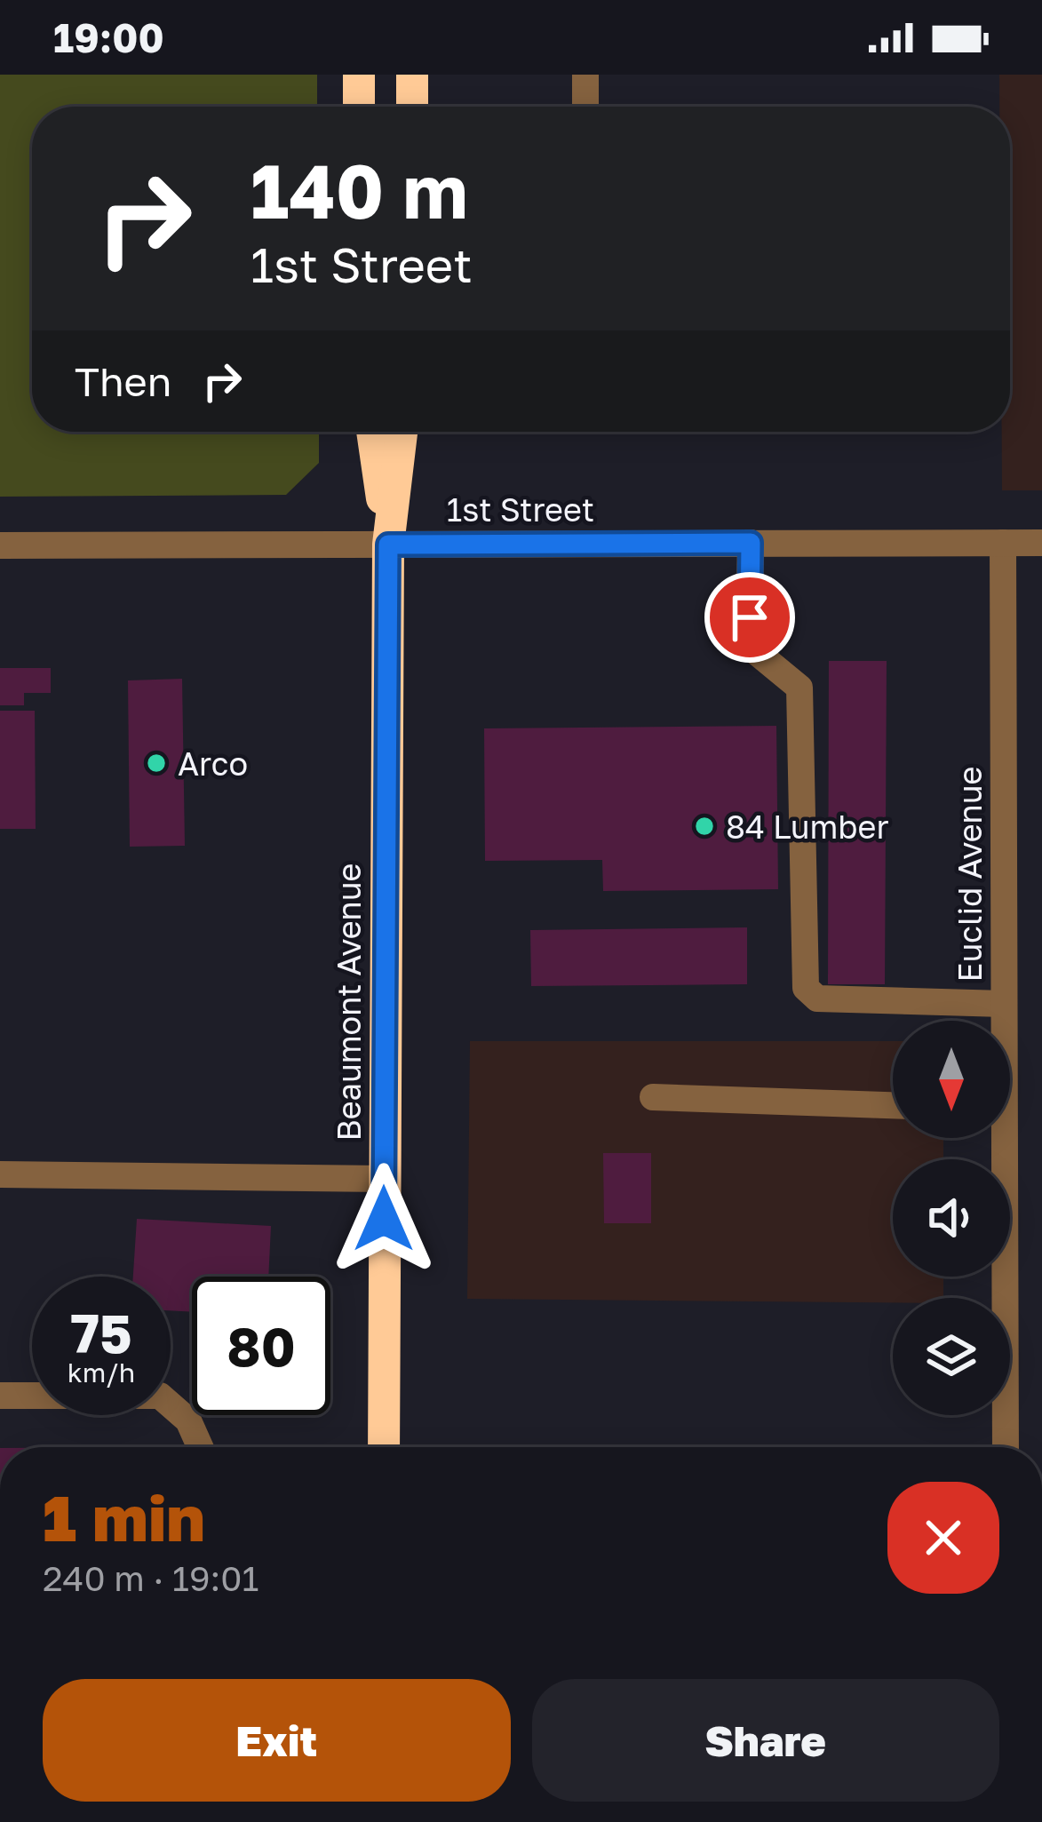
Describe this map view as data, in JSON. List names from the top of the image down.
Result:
{
  "streets": {
    "highway": ["Beaumont Avenue"],
    "street": ["1st Street", "Euclid Avenue"]
  },
  "crossings": [
    ["1st Street", "Euclid Avenue"],
    ["1st Street", "Beaumont Avenue"]
  ],
  "places": ["Arco", "84 Lumber"],
  "north": "bottom",
  "page": {
    "status": "19:00",
    "turn": ["140 m", "1st Street"],
    "then": "Then",
    "speed": "75 km/h",
    "limit": "80",
    "heading": ["1 min", "240 m · 19:01"],
    "buttons": ["Exit", "Share"]
  }
}
